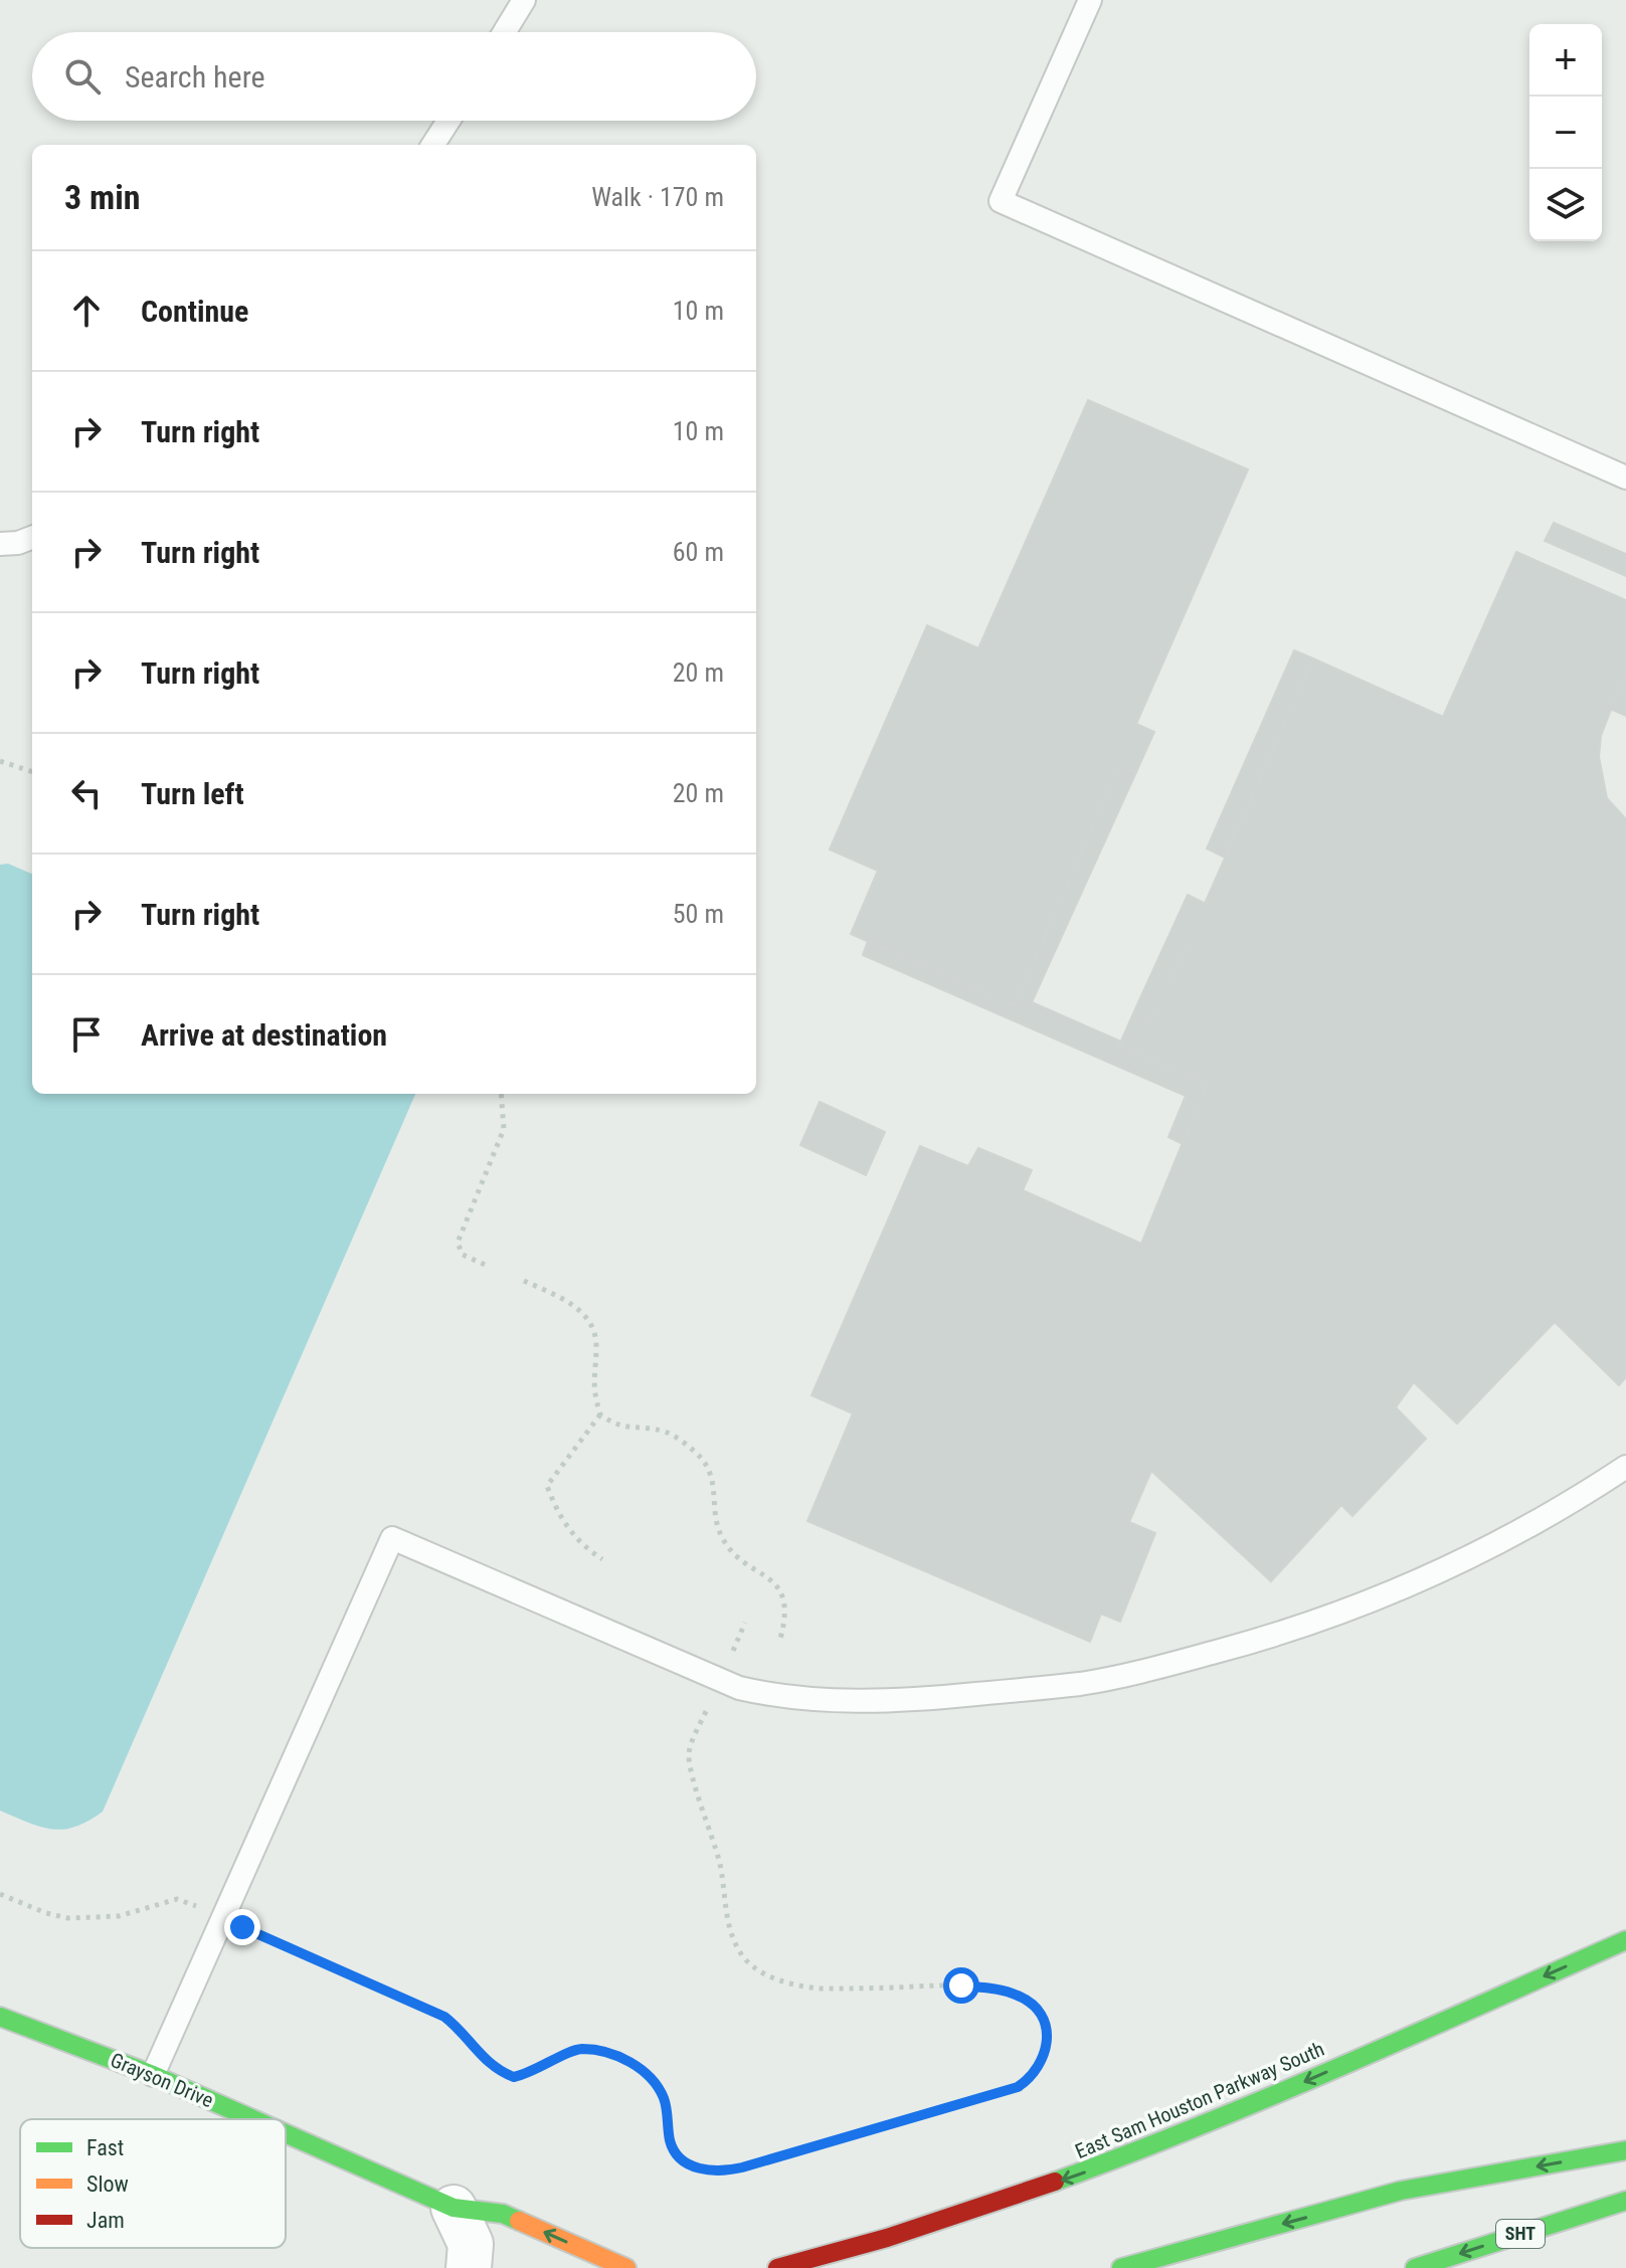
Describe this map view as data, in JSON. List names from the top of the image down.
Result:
{
  "streets": {
    "main road": ["Grayson Drive", "East Sam Houston Parkway South", "SHT"]
  },
  "legend": ["Fast", "Slow", "Jam"],
  "page": {
    "map_buttons": ["+", "−"],
    "search": "Search here",
    "heading": ["3 min", "Walk · 170 m"],
    "list": [
      ["Continue", "10 m"],
      ["Turn right", "10 m"],
      ["Turn right", "60 m"],
      ["Turn right", "20 m"],
      ["Turn left", "20 m"],
      ["Turn right", "50 m"],
      "Arrive at destination"
    ]
  }
}
